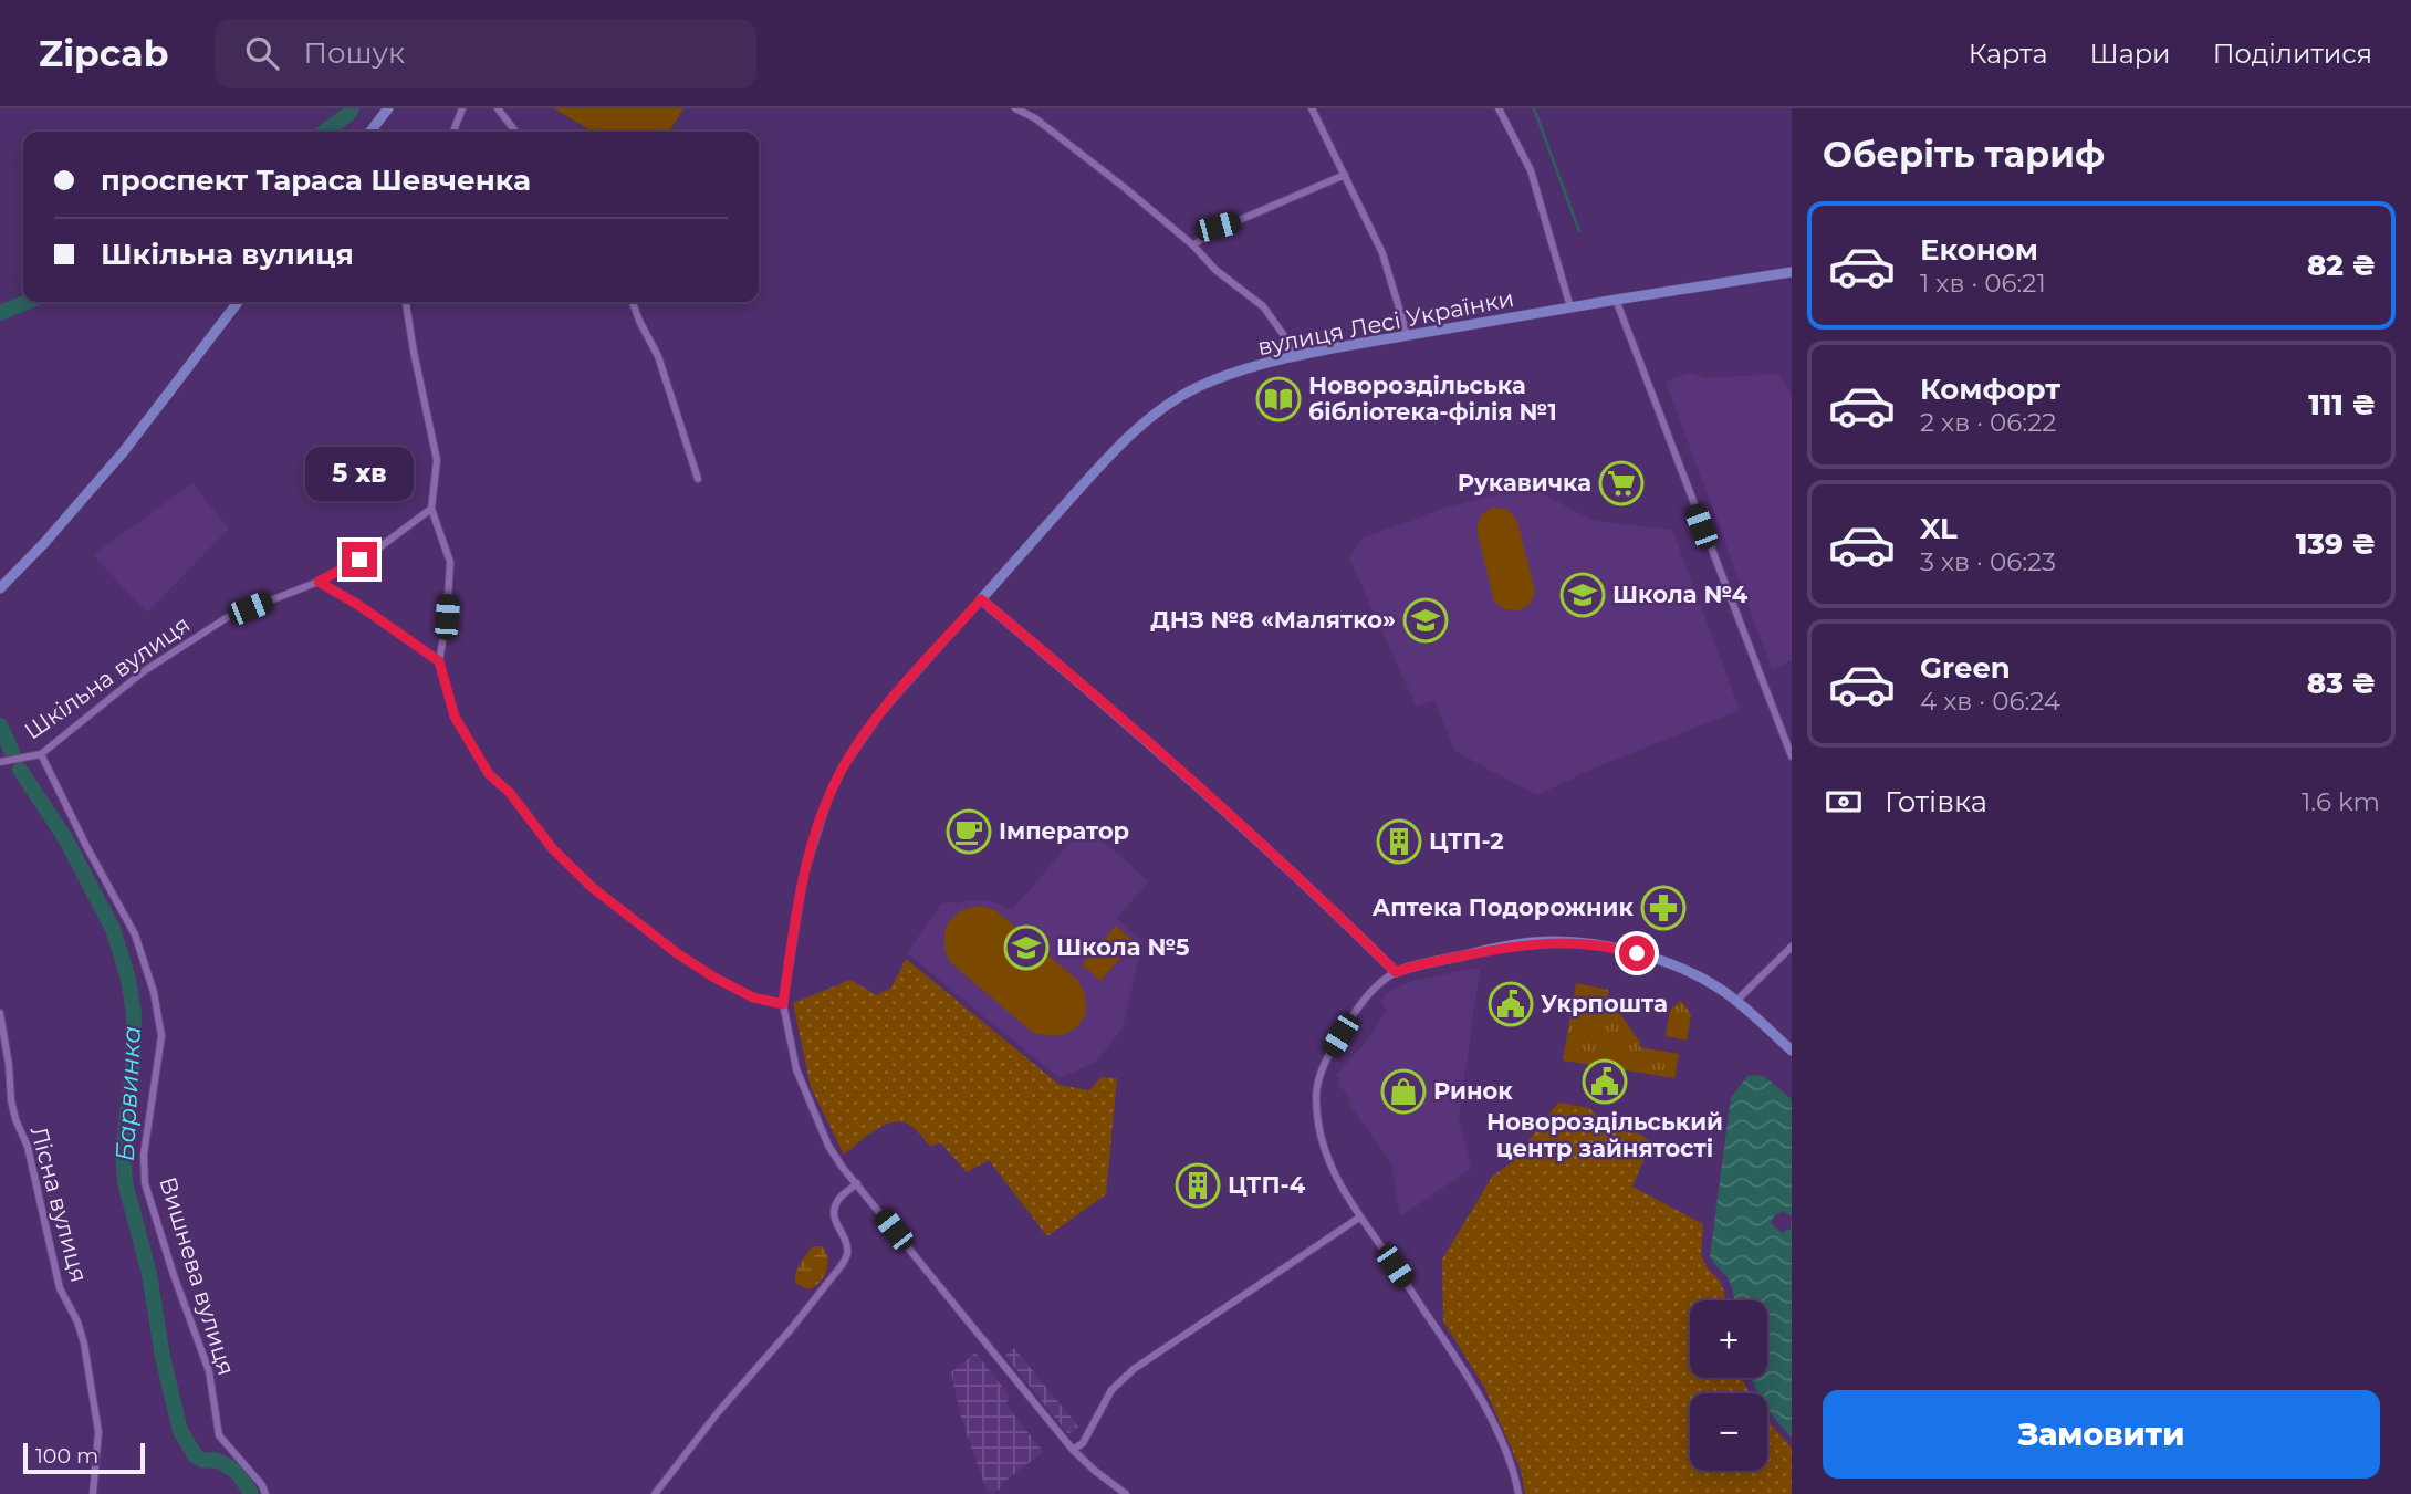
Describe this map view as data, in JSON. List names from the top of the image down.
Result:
{
  "streets": {
    "street": [
      "вулиця Лесі Українки",
      "Шкільна вулиця",
      "Лісна вулиця",
      "Вишнева вулиця"
    ]
  },
  "crossings": [
    ["Шкільна вулиця", "Вишнева вулиця"]
  ],
  "water": ["Барвинка"],
  "places": {
    "library": ["Новороздільська бібліотека-філія №1"],
    "supermarket": ["Рукавичка"],
    "school or university": ["Школа №4", "ДНЗ №8 «Малятко»", "Школа №5"],
    "cafe": ["Імператор"],
    "building": ["ЦТП-2", "ЦТП-4"],
    "pharmacy": ["Аптека Подорожник"],
    "public building": ["Укрпошта", "Новороздільський центр зайнятості"],
    "shop": ["Ринок"]
  },
  "scale_bar": "100 m",
  "page": {
    "header": "Zipcab",
    "search": "Пошук",
    "nav": ["Карта", "Шари", "Поділитися"],
    "heading": "Оберіть тариф",
    "banner": ["проспект Тараса Шевченка", "Шкільна вулиця"],
    "list": [
      {
        "name": "Економ",
        "note": "1 хв · 06:21",
        "value": "82 ₴"
      },
      {
        "name": "Комфорт",
        "note": "2 хв · 06:22",
        "value": "111 ₴"
      },
      {
        "name": "XL",
        "note": "3 хв · 06:23",
        "value": "139 ₴"
      },
      {
        "name": "Green",
        "note": "4 хв · 06:24",
        "value": "83 ₴"
      }
    ],
    "bubble": "5 хв",
    "pay": ["Готівка", "1.6 km"],
    "map_buttons": ["+", "−"],
    "buttons": "Замовити",
    "scale": "100 m"
  }
}
